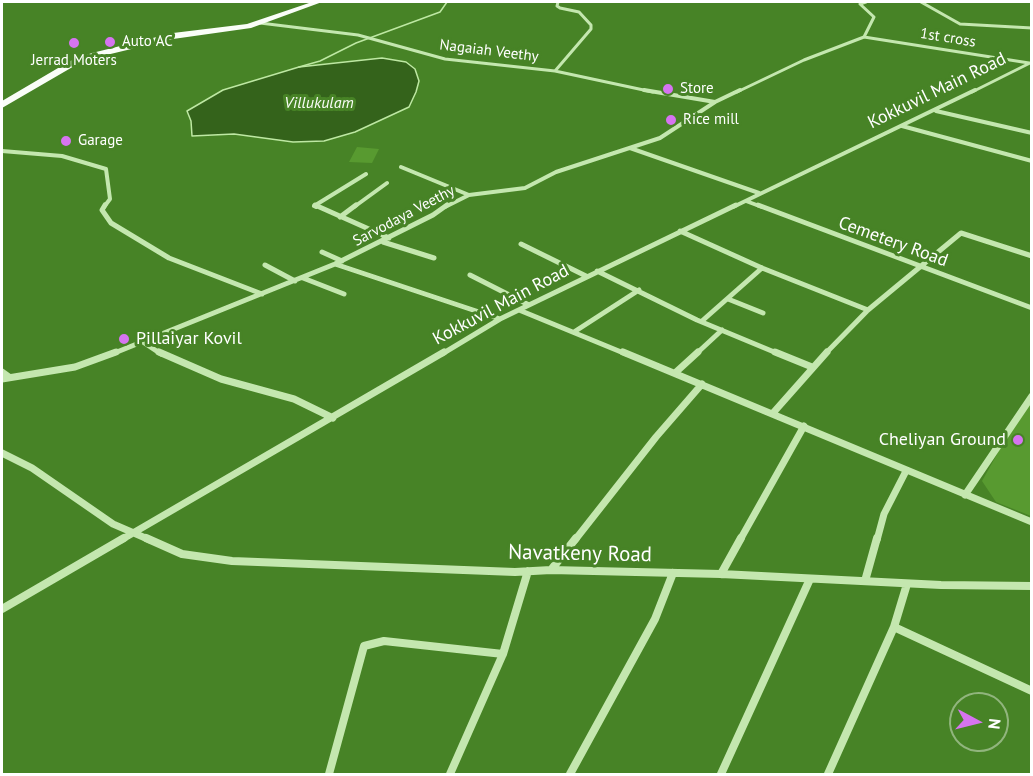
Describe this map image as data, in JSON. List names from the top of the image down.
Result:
{
  "streets": {
    "street": [
      "1st cross",
      "Nagaiah Veethy",
      "Kokkuvil Main Road",
      "Sarvodaya Veethy",
      "Cemetery Road",
      "Navatkeny Road"
    ]
  },
  "crossings": [
    ["1st cross", "Kokkuvil Main Road"],
    ["1st cross", "Sarvodaya Veethy"],
    ["Nagaiah Veethy", "Sarvodaya Veethy"],
    ["Kokkuvil Main Road", "Cemetery Road"],
    ["Kokkuvil Main Road", "Navatkeny Road"]
  ],
  "water": ["Villukulam"],
  "places": [
    "Auto AC",
    "Jerrad Moters",
    "Store",
    "Rice mill",
    "Garage",
    "Pillaiyar Kovil",
    "Cheliyan Ground"
  ],
  "north": "right"
}
